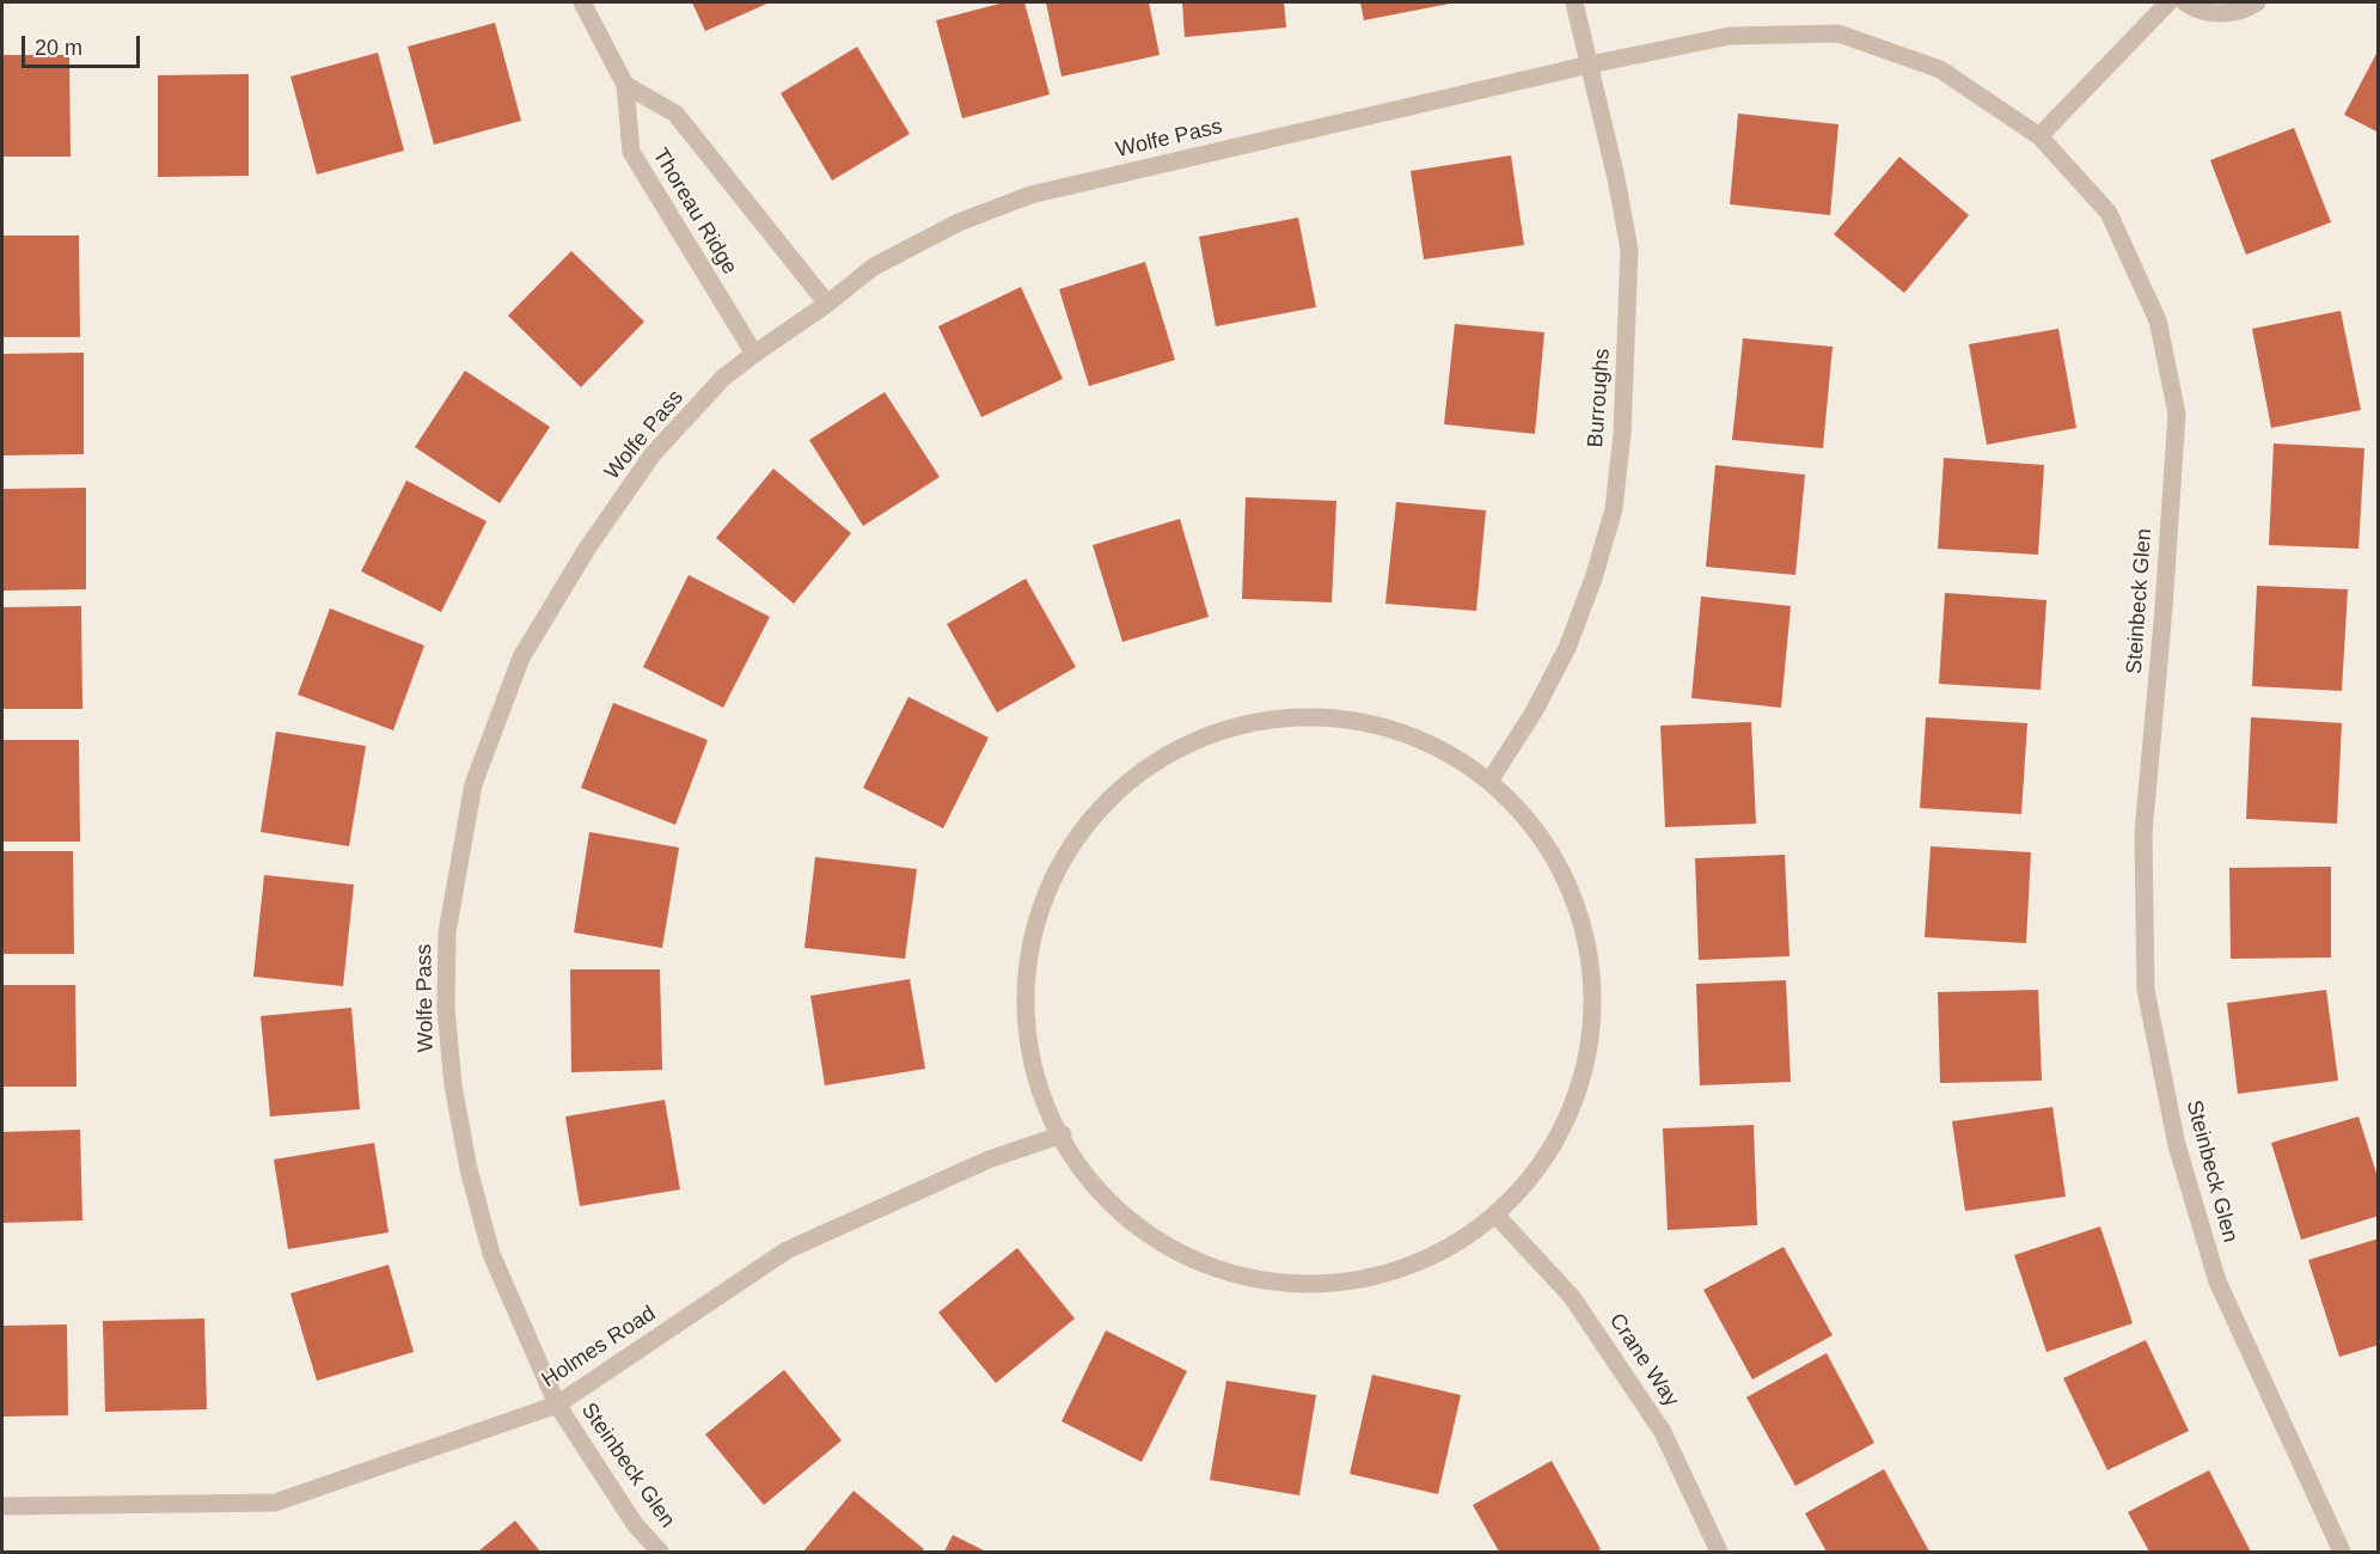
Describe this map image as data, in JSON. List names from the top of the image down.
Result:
{
  "streets": {
    "street": [
      "Wolfe Pass",
      "Thoreau Ridge",
      "Burroughs",
      "Steinbeck Glen",
      "Holmes Road",
      "Crane Way"
    ]
  },
  "crossings": [
    ["Wolfe Pass", "Thoreau Ridge"],
    ["Wolfe Pass", "Burroughs"],
    ["Wolfe Pass", "Steinbeck Glen"],
    ["Wolfe Pass", "Holmes Road"],
    ["Burroughs", "Steinbeck Glen"],
    ["Steinbeck Glen", "Holmes Road"]
  ],
  "scale_bar": "20 m"
}
